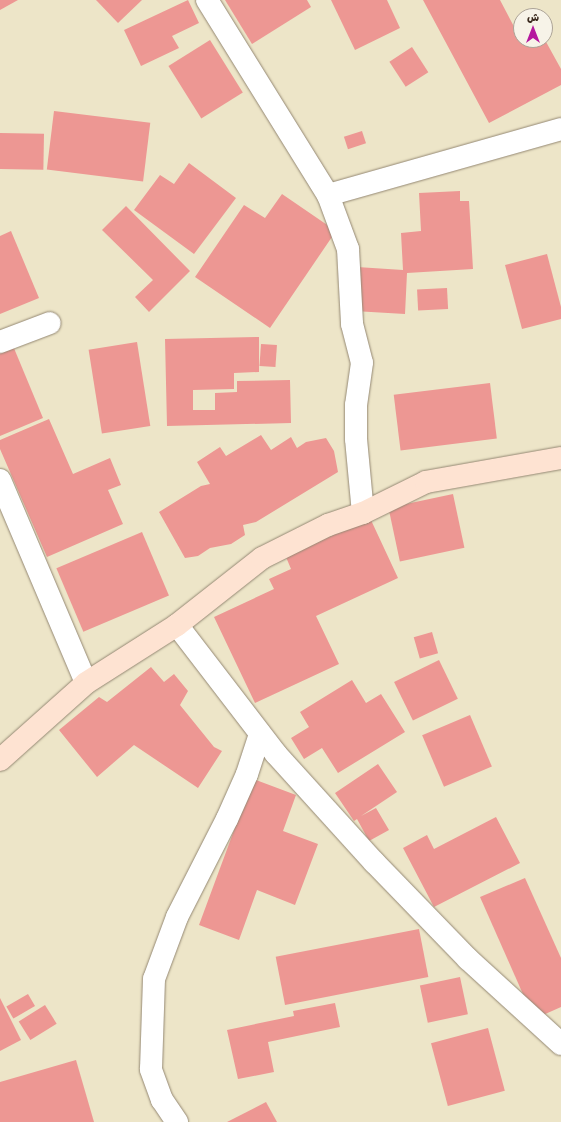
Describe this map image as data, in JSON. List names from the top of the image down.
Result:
{
  "north": "top"
}
